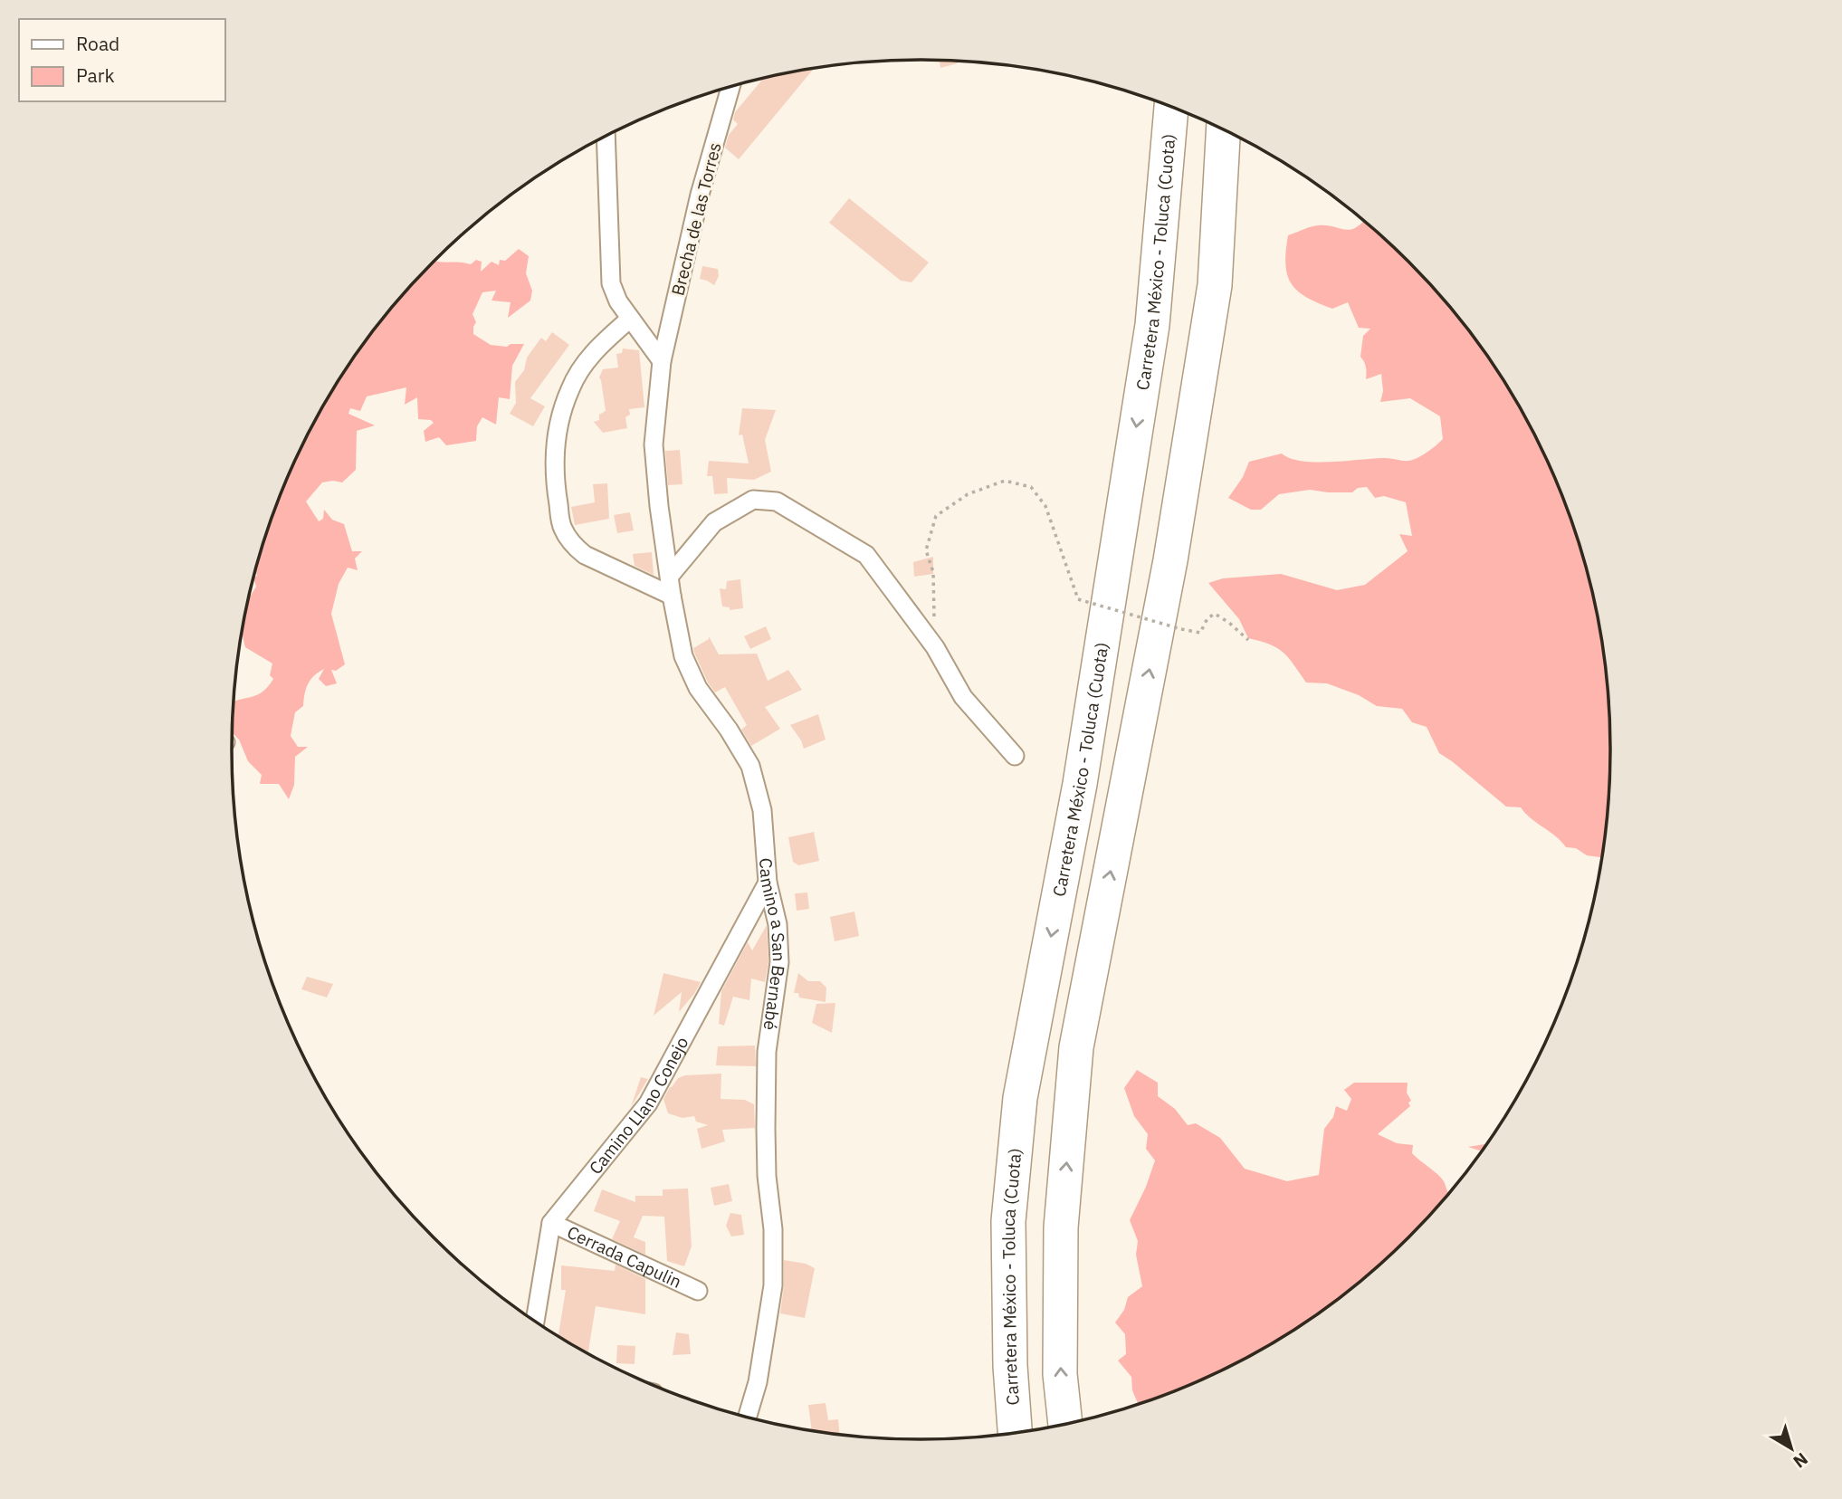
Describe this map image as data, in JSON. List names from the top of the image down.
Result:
{
  "streets": {
    "highway": ["Carretera México - Toluca (Cuota)"],
    "street": [
      "Brecha de las Torres",
      "Camino a San Bernabé",
      "Camino Llano Conejo",
      "Cerrada Capulin"
    ]
  },
  "crossings": [
    ["Brecha de las Torres", "Camino a San Bernabé"],
    ["Camino a San Bernabé", "Camino Llano Conejo"],
    ["Camino Llano Conejo", "Cerrada Capulin"]
  ],
  "legend": ["Road", "Park"],
  "north": "bottom right"
}
